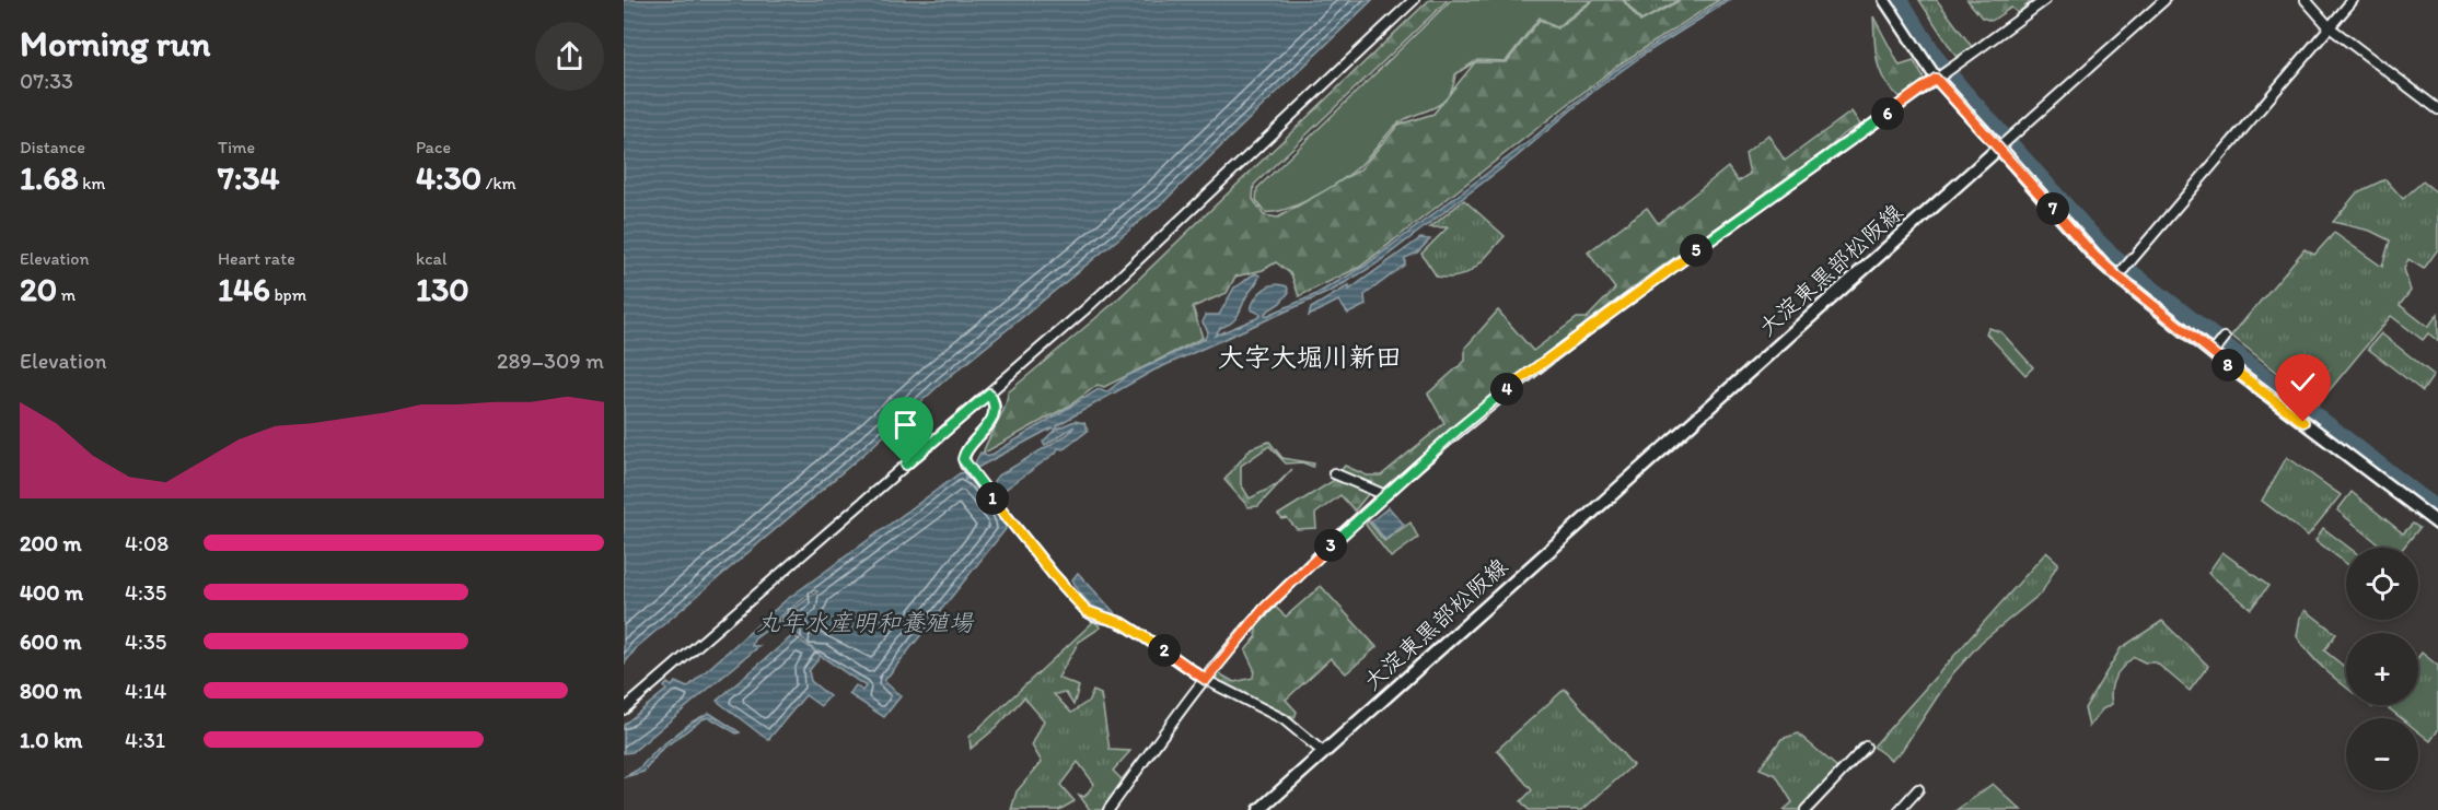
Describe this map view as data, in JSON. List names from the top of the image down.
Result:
{
  "streets": {
    "main road": ["大淀東黒部松阪線"]
  },
  "districts": ["大字大堀川新田"],
  "water": ["丸年水産明和養殖場"],
  "page": {
    "heading": ["Morning run", "07:33"],
    "pins": [
      "6",
      "7",
      "5",
      "8",
      "4",
      "1",
      "3",
      "2"
    ],
    "stats": [
      ["Distance", "1.68 km"],
      ["Time", "7:34"],
      ["Pace", "4:30 /km"],
      ["Elevation", "20 m"],
      ["Heart rate", "146 bpm"],
      ["kcal", "130"]
    ],
    "chart": ["Elevation", "289–309 m"],
    "list": [
      {
        "name": "200 m",
        "note": "4:08"
      },
      {
        "name": "400 m",
        "note": "4:35"
      },
      {
        "name": "600 m",
        "note": "4:35"
      },
      {
        "name": "800 m",
        "note": "4:14"
      },
      {
        "name": "1.0 km",
        "note": "4:31"
      }
    ],
    "map_buttons": ["+", "−"]
  }
}
